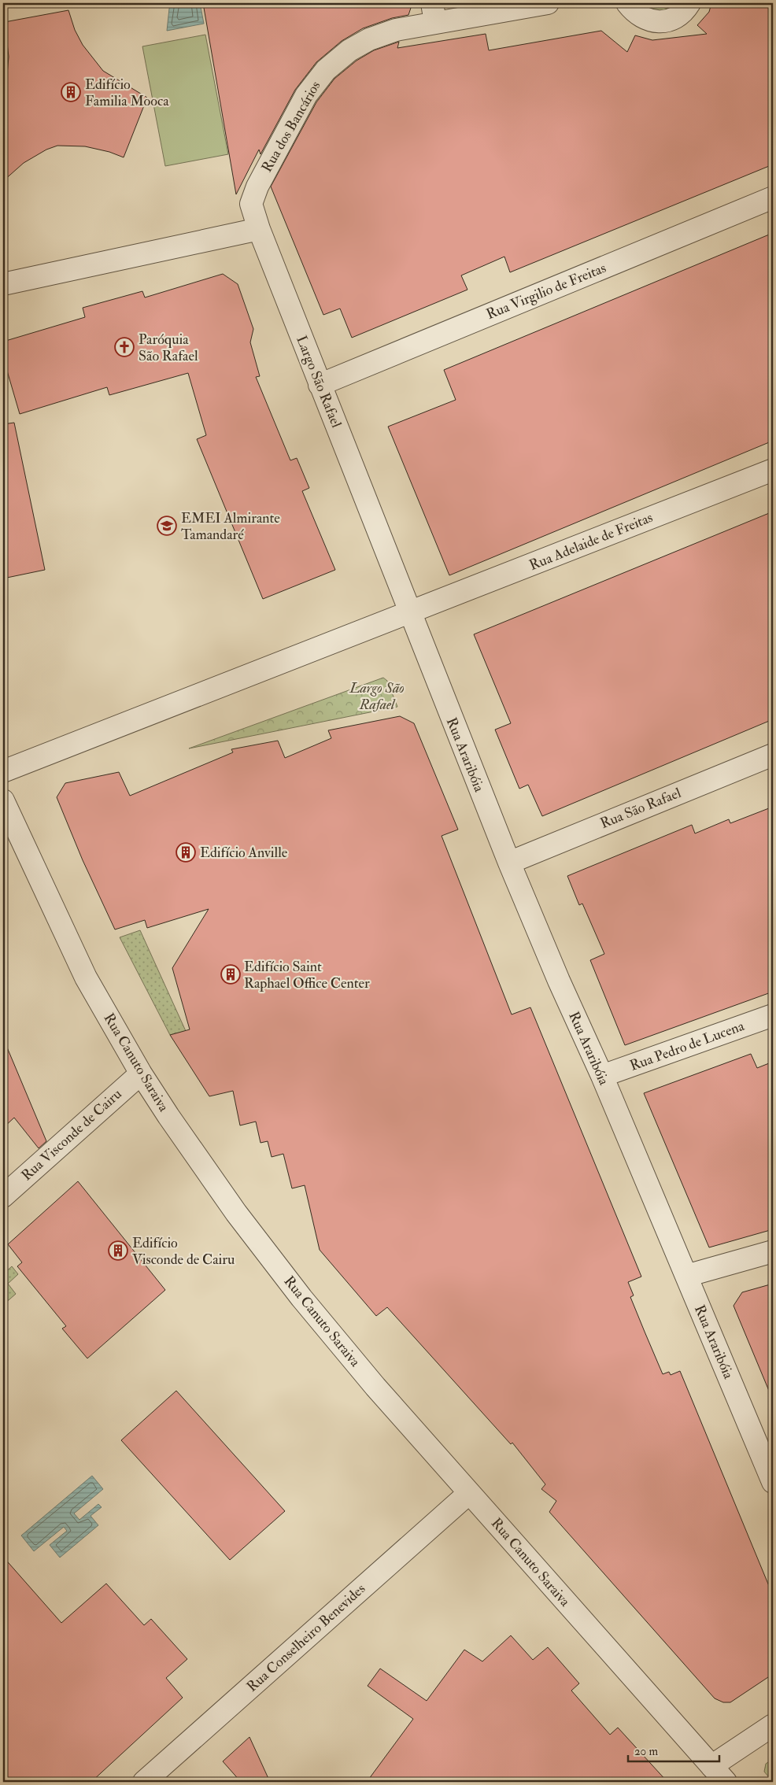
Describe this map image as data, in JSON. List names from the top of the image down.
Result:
{
  "streets": {
    "street": [
      "Rua dos Bancários",
      "Rua Virgilio de Freitas",
      "Largo São Rafael",
      "Rua Adelaide de Freitas",
      "Rua Araribóia",
      "Rua São Rafael",
      "Rua Pedro de Lucena",
      "Rua Canuto Saraiva",
      "Rua Visconde de Cairu",
      "Rua Conselheiro Benevides"
    ]
  },
  "crossings": [
    ["Rua dos Bancários", "Largo São Rafael"],
    ["Rua Virgilio de Freitas", "Largo São Rafael"],
    ["Largo São Rafael", "Rua Adelaide de Freitas"],
    ["Largo São Rafael", "Rua Araribóia"],
    ["Rua Adelaide de Freitas", "Rua Araribóia"],
    ["Rua Araribóia", "Rua São Rafael"],
    ["Rua Araribóia", "Rua Pedro de Lucena"],
    ["Rua Canuto Saraiva", "Rua Visconde de Cairu"],
    ["Rua Canuto Saraiva", "Rua Conselheiro Benevides"]
  ],
  "parks": ["Largo São Rafael"],
  "places": {
    "building": [
      "Edifício Familia Mooca",
      "Edifício Anville",
      "Edifício Saint Raphael Office Center",
      "Edifício Visconde de Cairu"
    ],
    "church": ["Paróquia São Rafael"],
    "school or university": ["EMEI Almirante Tamandaré"]
  },
  "scale_bar": "20 m"
}
